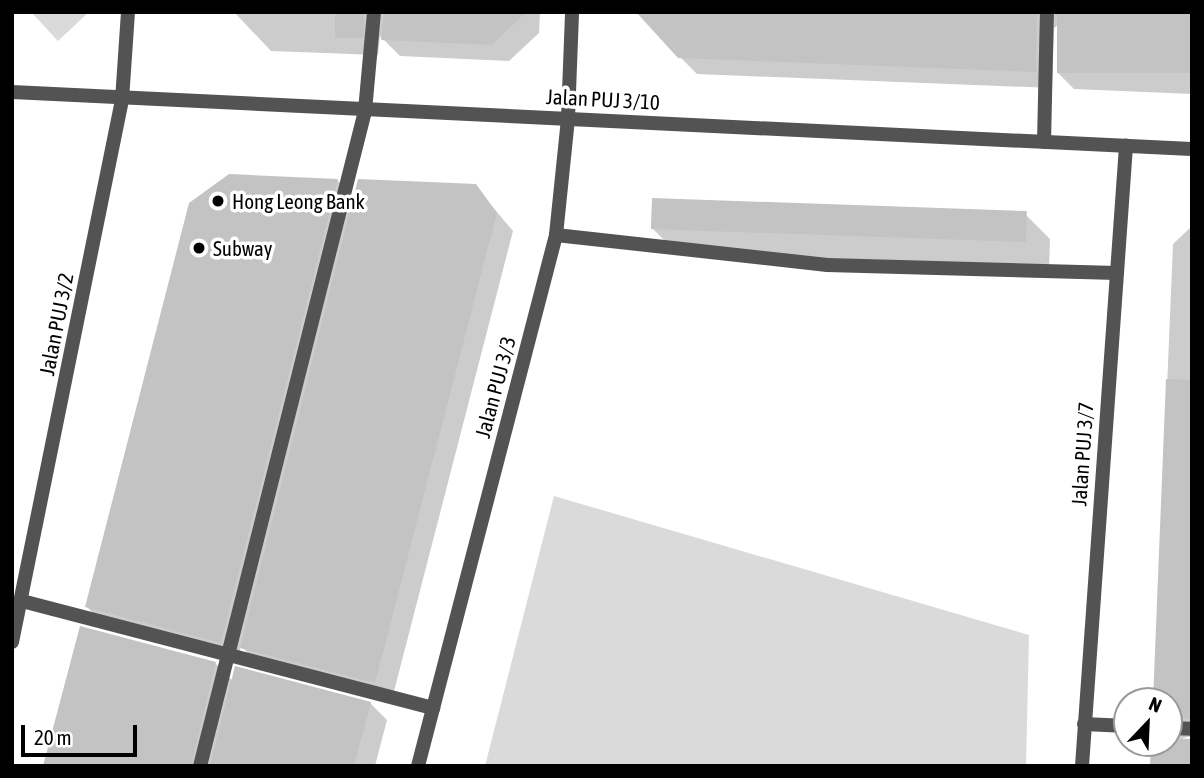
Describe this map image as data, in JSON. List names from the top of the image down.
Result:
{
  "streets": {
    "street": [
      "Jalan PUJ 3/10",
      "Jalan PUJ 3/2",
      "Jalan PUJ 3/3",
      "Jalan PUJ 3/7"
    ]
  },
  "crossings": [
    ["Jalan PUJ 3/10", "Jalan PUJ 3/2"],
    ["Jalan PUJ 3/10", "Jalan PUJ 3/3"],
    ["Jalan PUJ 3/10", "Jalan PUJ 3/7"]
  ],
  "places": ["Hong Leong Bank", "Subway"],
  "scale_bar": "20 m",
  "north": "top right"
}
